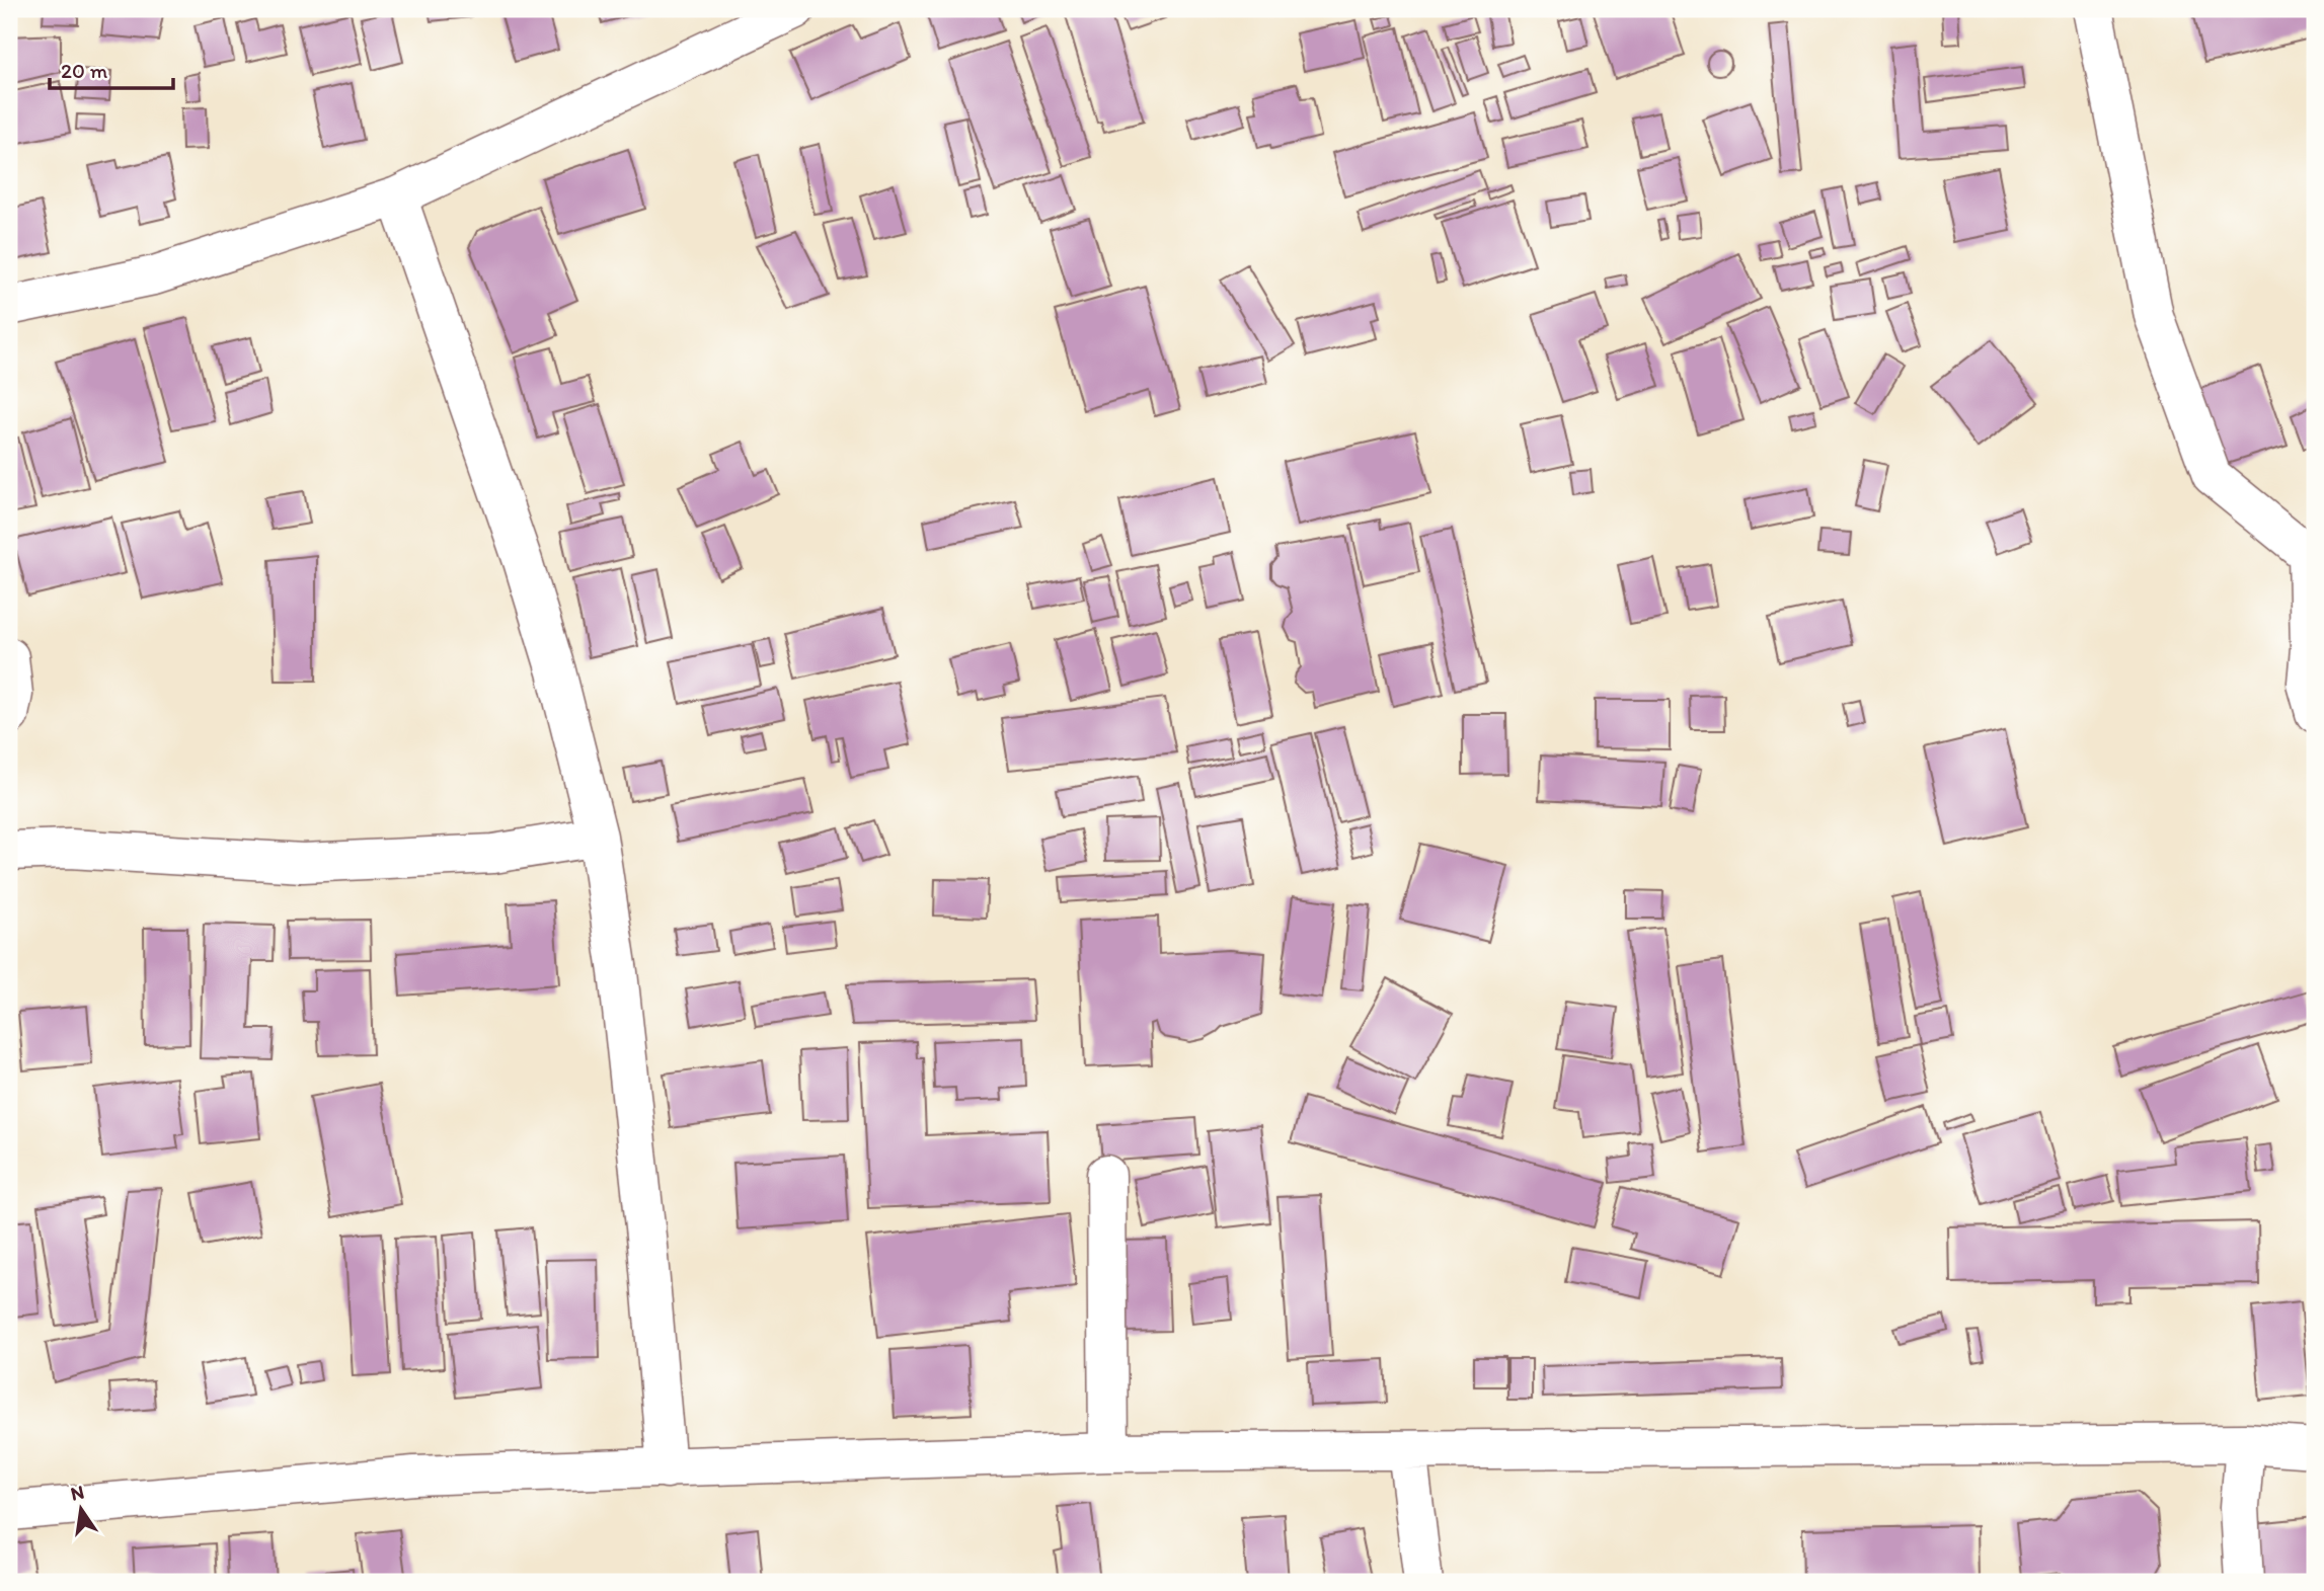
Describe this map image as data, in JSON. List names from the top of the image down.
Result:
{
  "scale_bar": "20 m",
  "north": "top"
}
